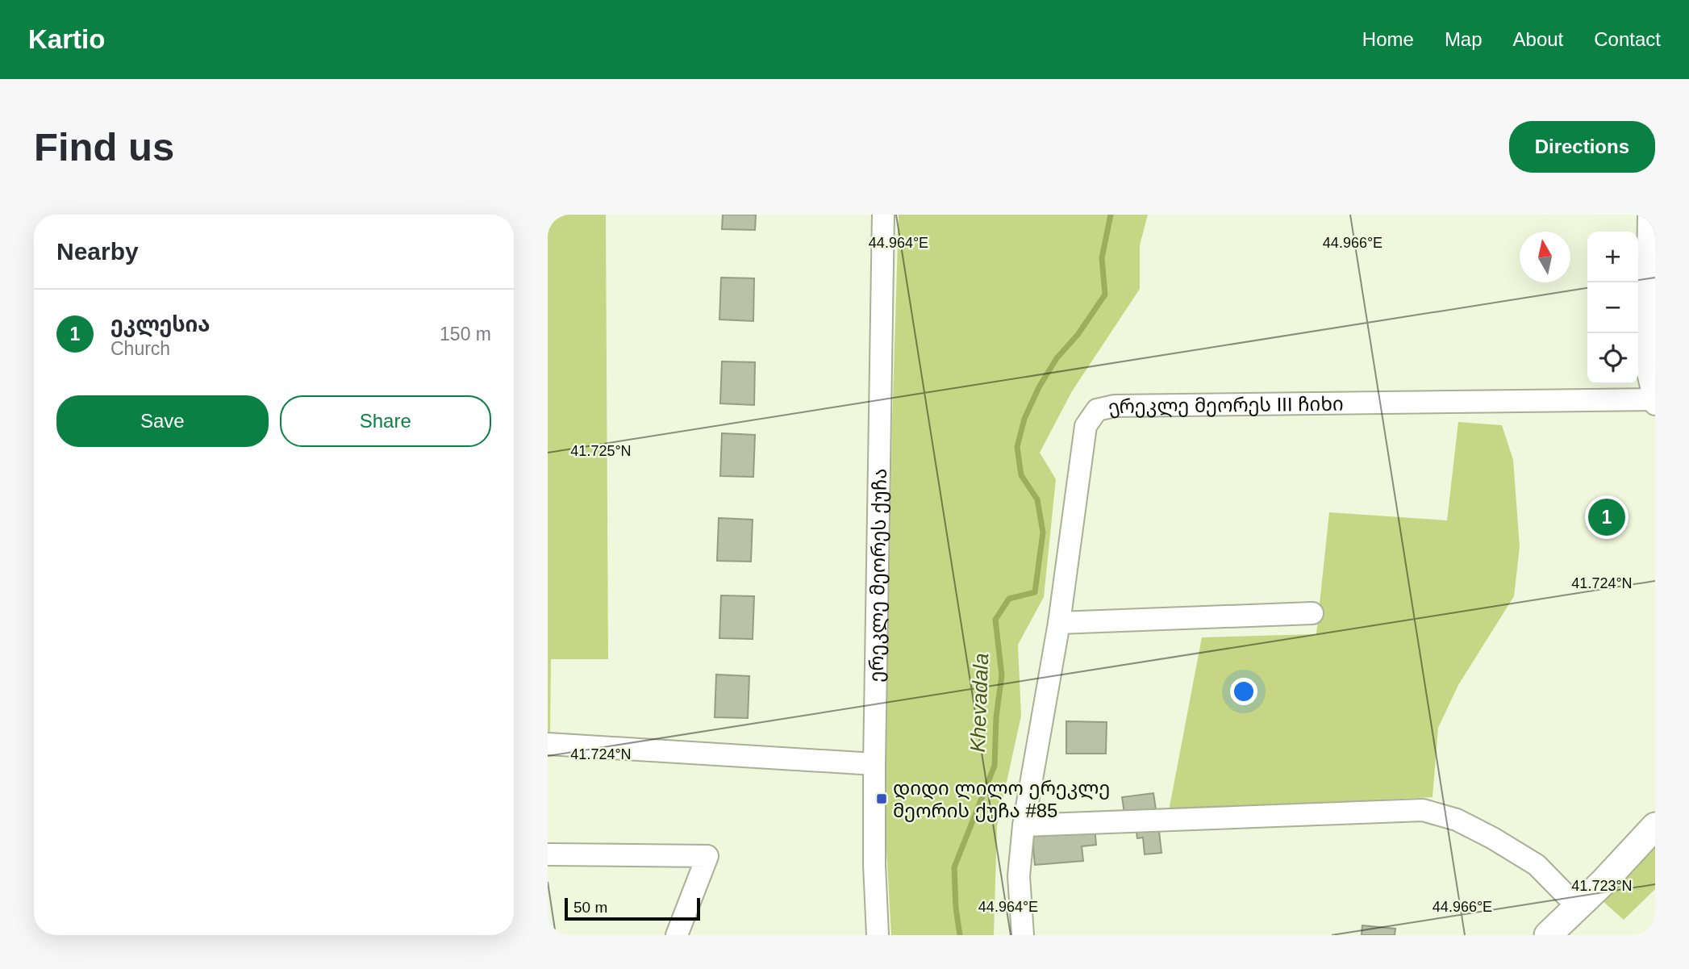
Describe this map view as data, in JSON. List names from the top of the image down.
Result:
{
  "streets": {
    "street": ["ერეკლე მეორეს III ჩიხი", "ერეკლე მეორეს ქუჩა"]
  },
  "water": ["Khevadala"],
  "places": {
    "transit": ["დიდი ლილო ერეკლე მეორის ქუჩა #85"]
  },
  "scale_bar": "50 m",
  "north": "top",
  "page": {
    "header": "Kartio",
    "nav": [
      "Home",
      "Map",
      "About",
      "Contact"
    ],
    "buttons": [
      "Directions",
      ["Save", "Share"]
    ],
    "title": "Find us",
    "heading": "Nearby",
    "map_buttons": ["+", "−"],
    "list": [
      {
        "mark": "1",
        "name": "ეკლესია",
        "note": "Church",
        "value": "150 m"
      }
    ],
    "pins": "1",
    "scale": "50 m"
  },
  "coordinates": [
    "44.964°E",
    "44.966°E",
    "41.725°N",
    "41.724°N",
    "41.723°N"
  ]
}
